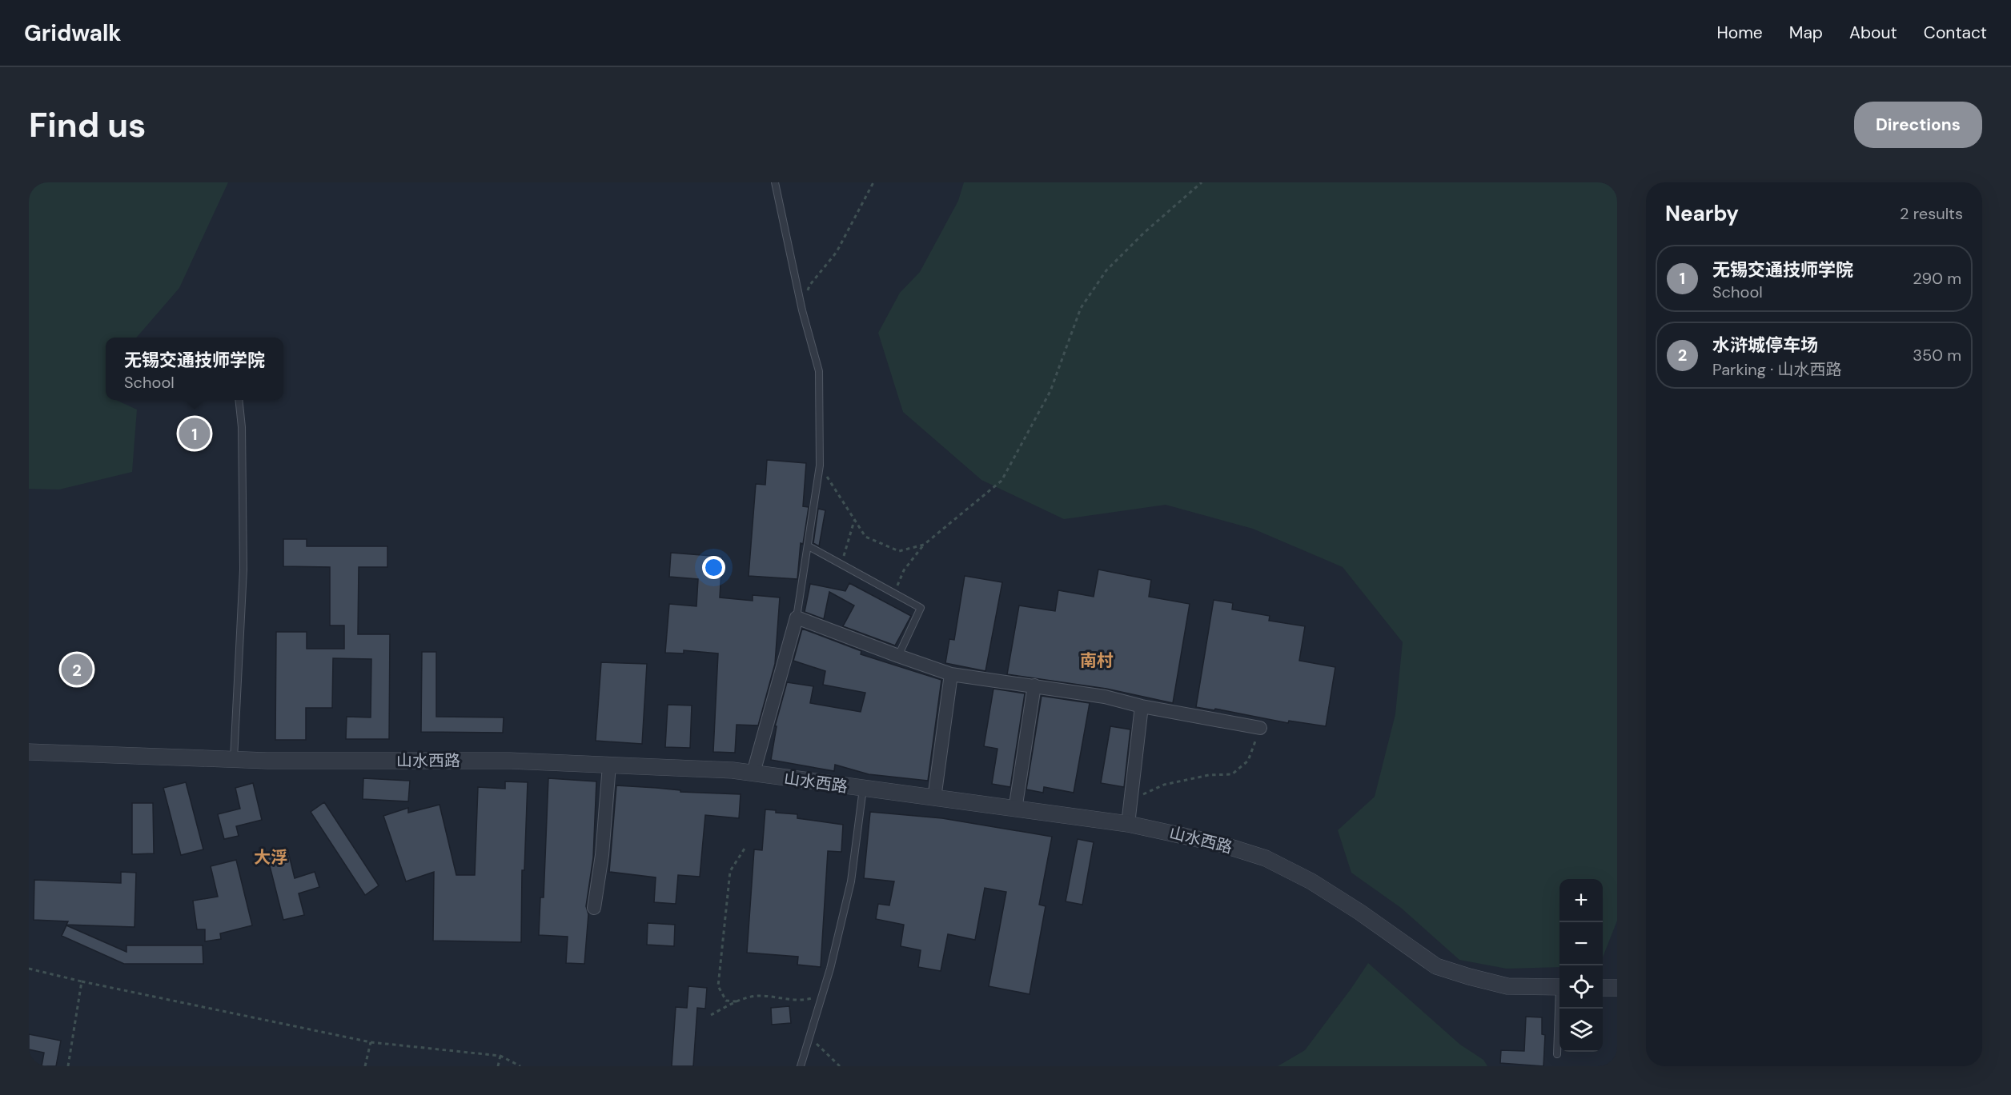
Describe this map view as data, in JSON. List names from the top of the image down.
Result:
{
  "streets": {
    "street": ["山水西路"]
  },
  "districts": ["南村", "大浮"],
  "page": {
    "header": "Gridwalk",
    "nav": [
      "Home",
      "Map",
      "About",
      "Contact"
    ],
    "buttons": "Directions",
    "title": "Find us",
    "heading": ["Nearby", "2 results"],
    "list": [
      {
        "mark": "1",
        "name": "无锡交通技师学院",
        "note": "School",
        "value": "290 m"
      },
      {
        "mark": "2",
        "name": "水浒城停车场",
        "note": "Parking · 山水西路",
        "value": "350 m"
      }
    ],
    "popup": ["无锡交通技师学院", "School"],
    "pins": ["1", "2"],
    "map_buttons": ["+", "−"]
  }
}
